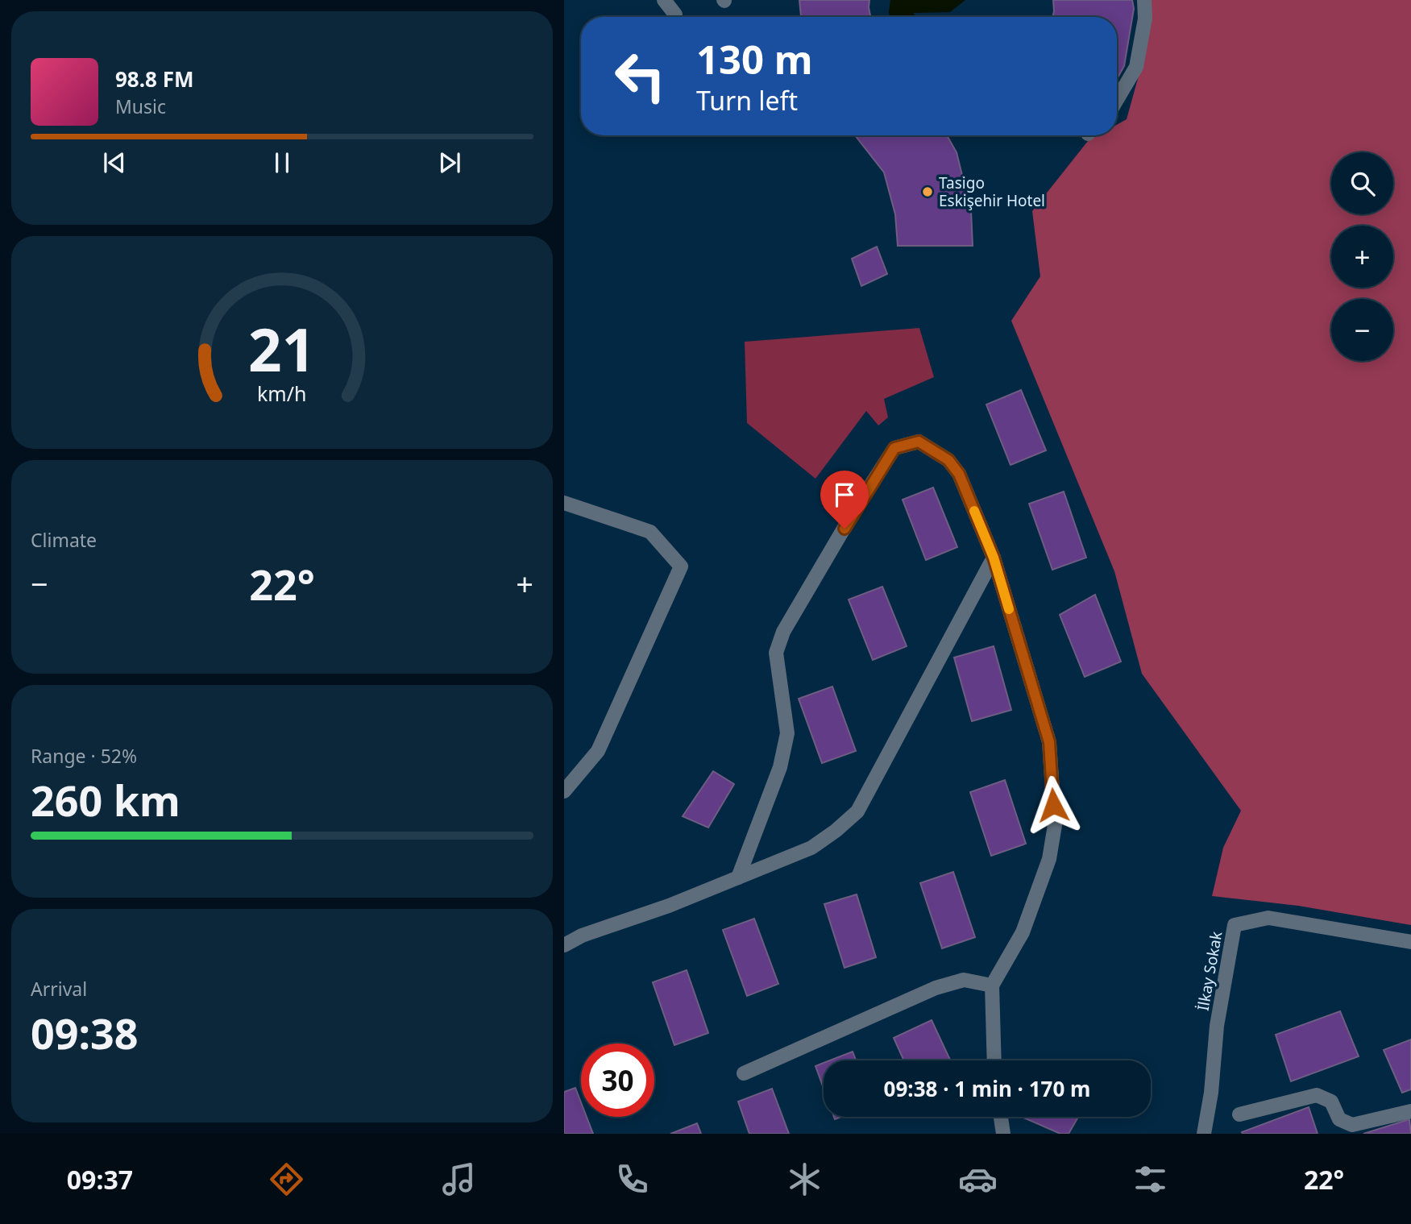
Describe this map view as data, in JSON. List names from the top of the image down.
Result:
{
  "streets": {
    "street": ["İlkay Sokak"]
  },
  "places": ["Tasigo Eskişehir Hotel"],
  "page": {
    "turn": ["130 m", "Turn left"],
    "song": ["98.8 FM", "Music"],
    "map_buttons": ["+", "−"],
    "tile": [
      "Climate",
      ["Range · 52%", "260 km"],
      ["Arrival", "09:38"]
    ],
    "heat": ["−", "22°", "+"],
    "limit": "30",
    "trip": "09:38 · 1 min · 170 m",
    "tabs": ["09:37", "22°"],
    "gauge": ["21", "km/h"]
  }
}
